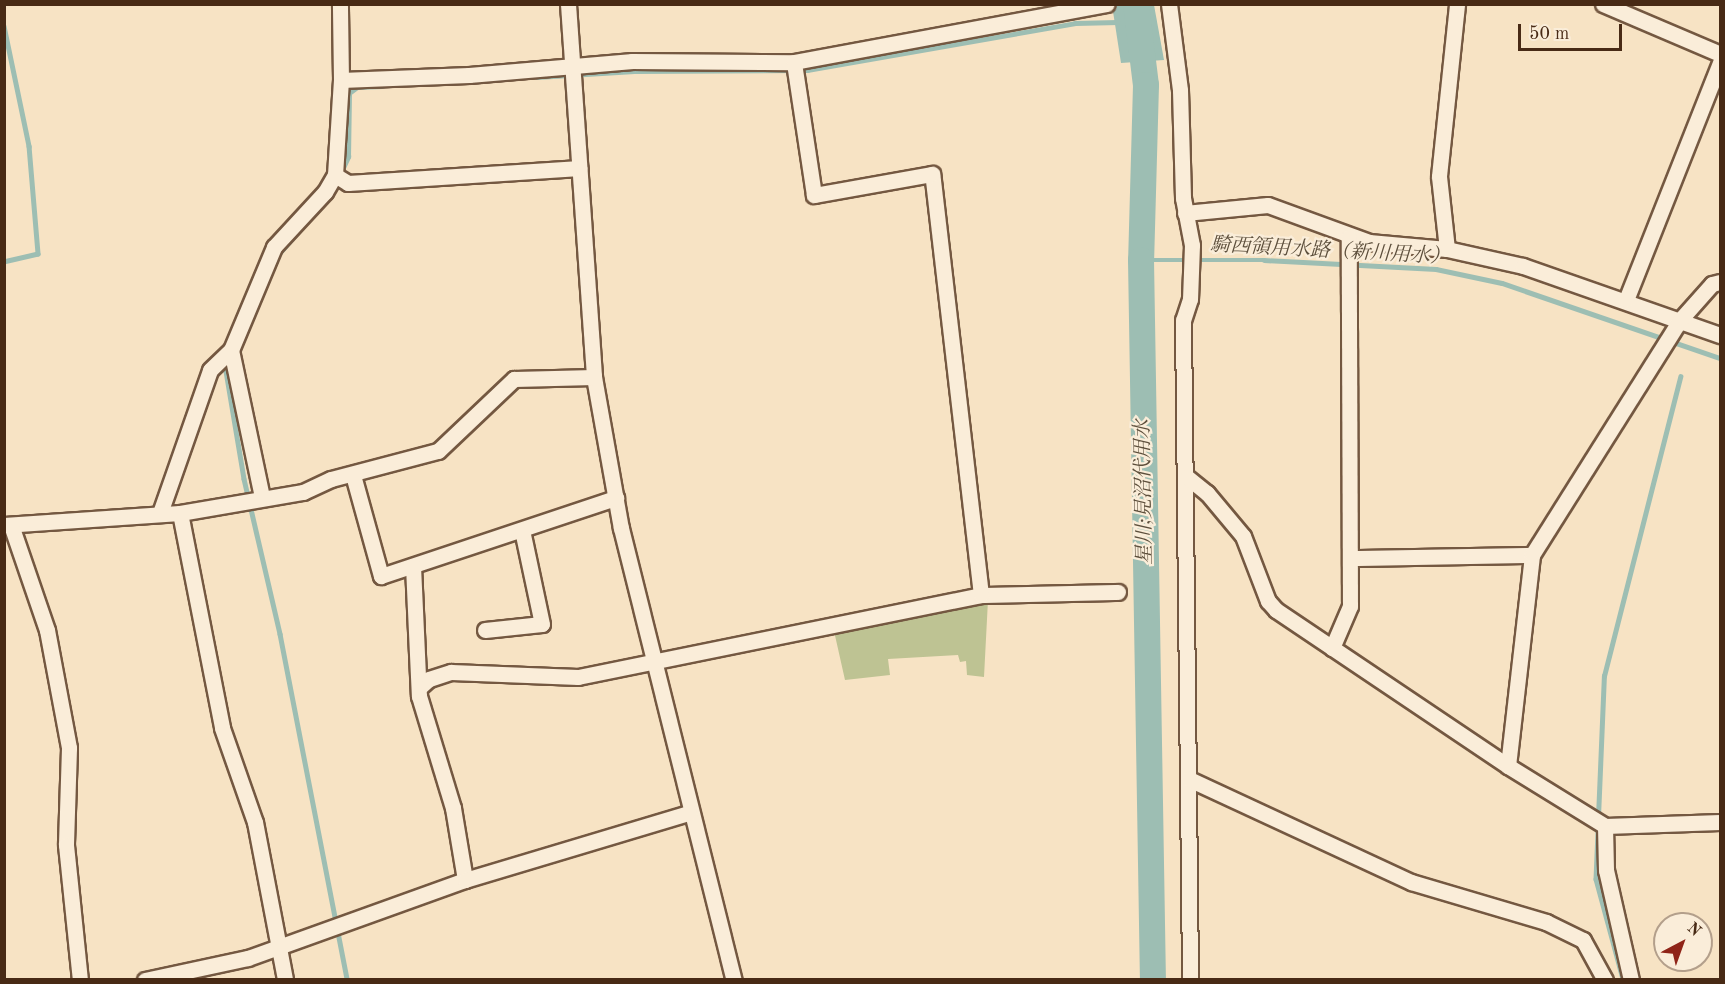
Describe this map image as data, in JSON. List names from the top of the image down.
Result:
{
  "water": ["騎西領用水路（新川用水）", "星川;見沼代用水"],
  "scale_bar": "50 m",
  "north": "top right"
}
